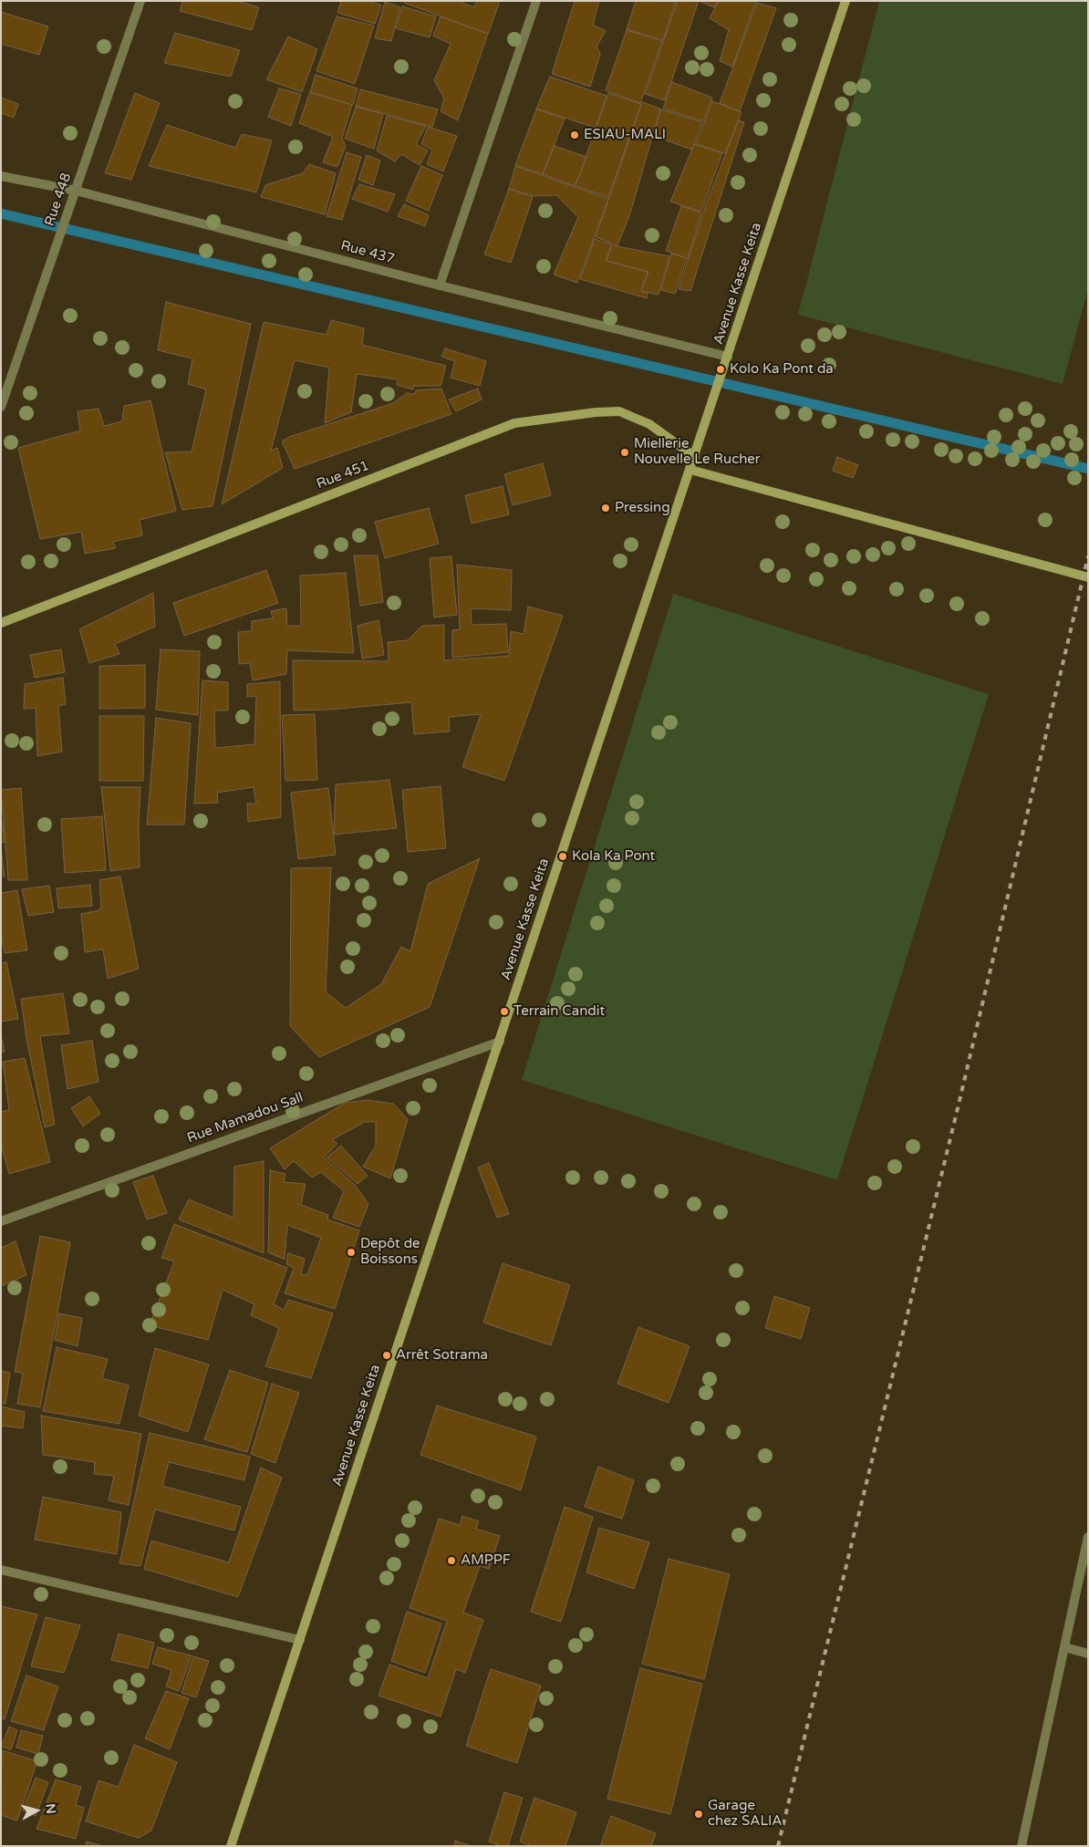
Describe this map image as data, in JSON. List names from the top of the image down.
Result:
{
  "streets": {
    "main road": ["Avenue Kasse Keita", "Rue 451"],
    "street": ["Rue 448", "Rue 437", "Rue Mamadou Sall"]
  },
  "crossings": [
    ["Rue 448", "Rue 437"],
    ["Rue 437", "Avenue Kasse Keita"],
    ["Avenue Kasse Keita", "Rue 451"],
    ["Avenue Kasse Keita", "Rue Mamadou Sall"]
  ],
  "places": [
    "ESIAU-MALI",
    "Kolo Ka Pont da",
    "Miellerie Nouvelle Le Rucher",
    "Pressing",
    "Kola Ka Pont",
    "Terrain Candit",
    "Depôt de Boissons",
    "Arrêt Sotrama",
    "AMPPF",
    "Garage chez SALIA"
  ],
  "north": "right"
}
